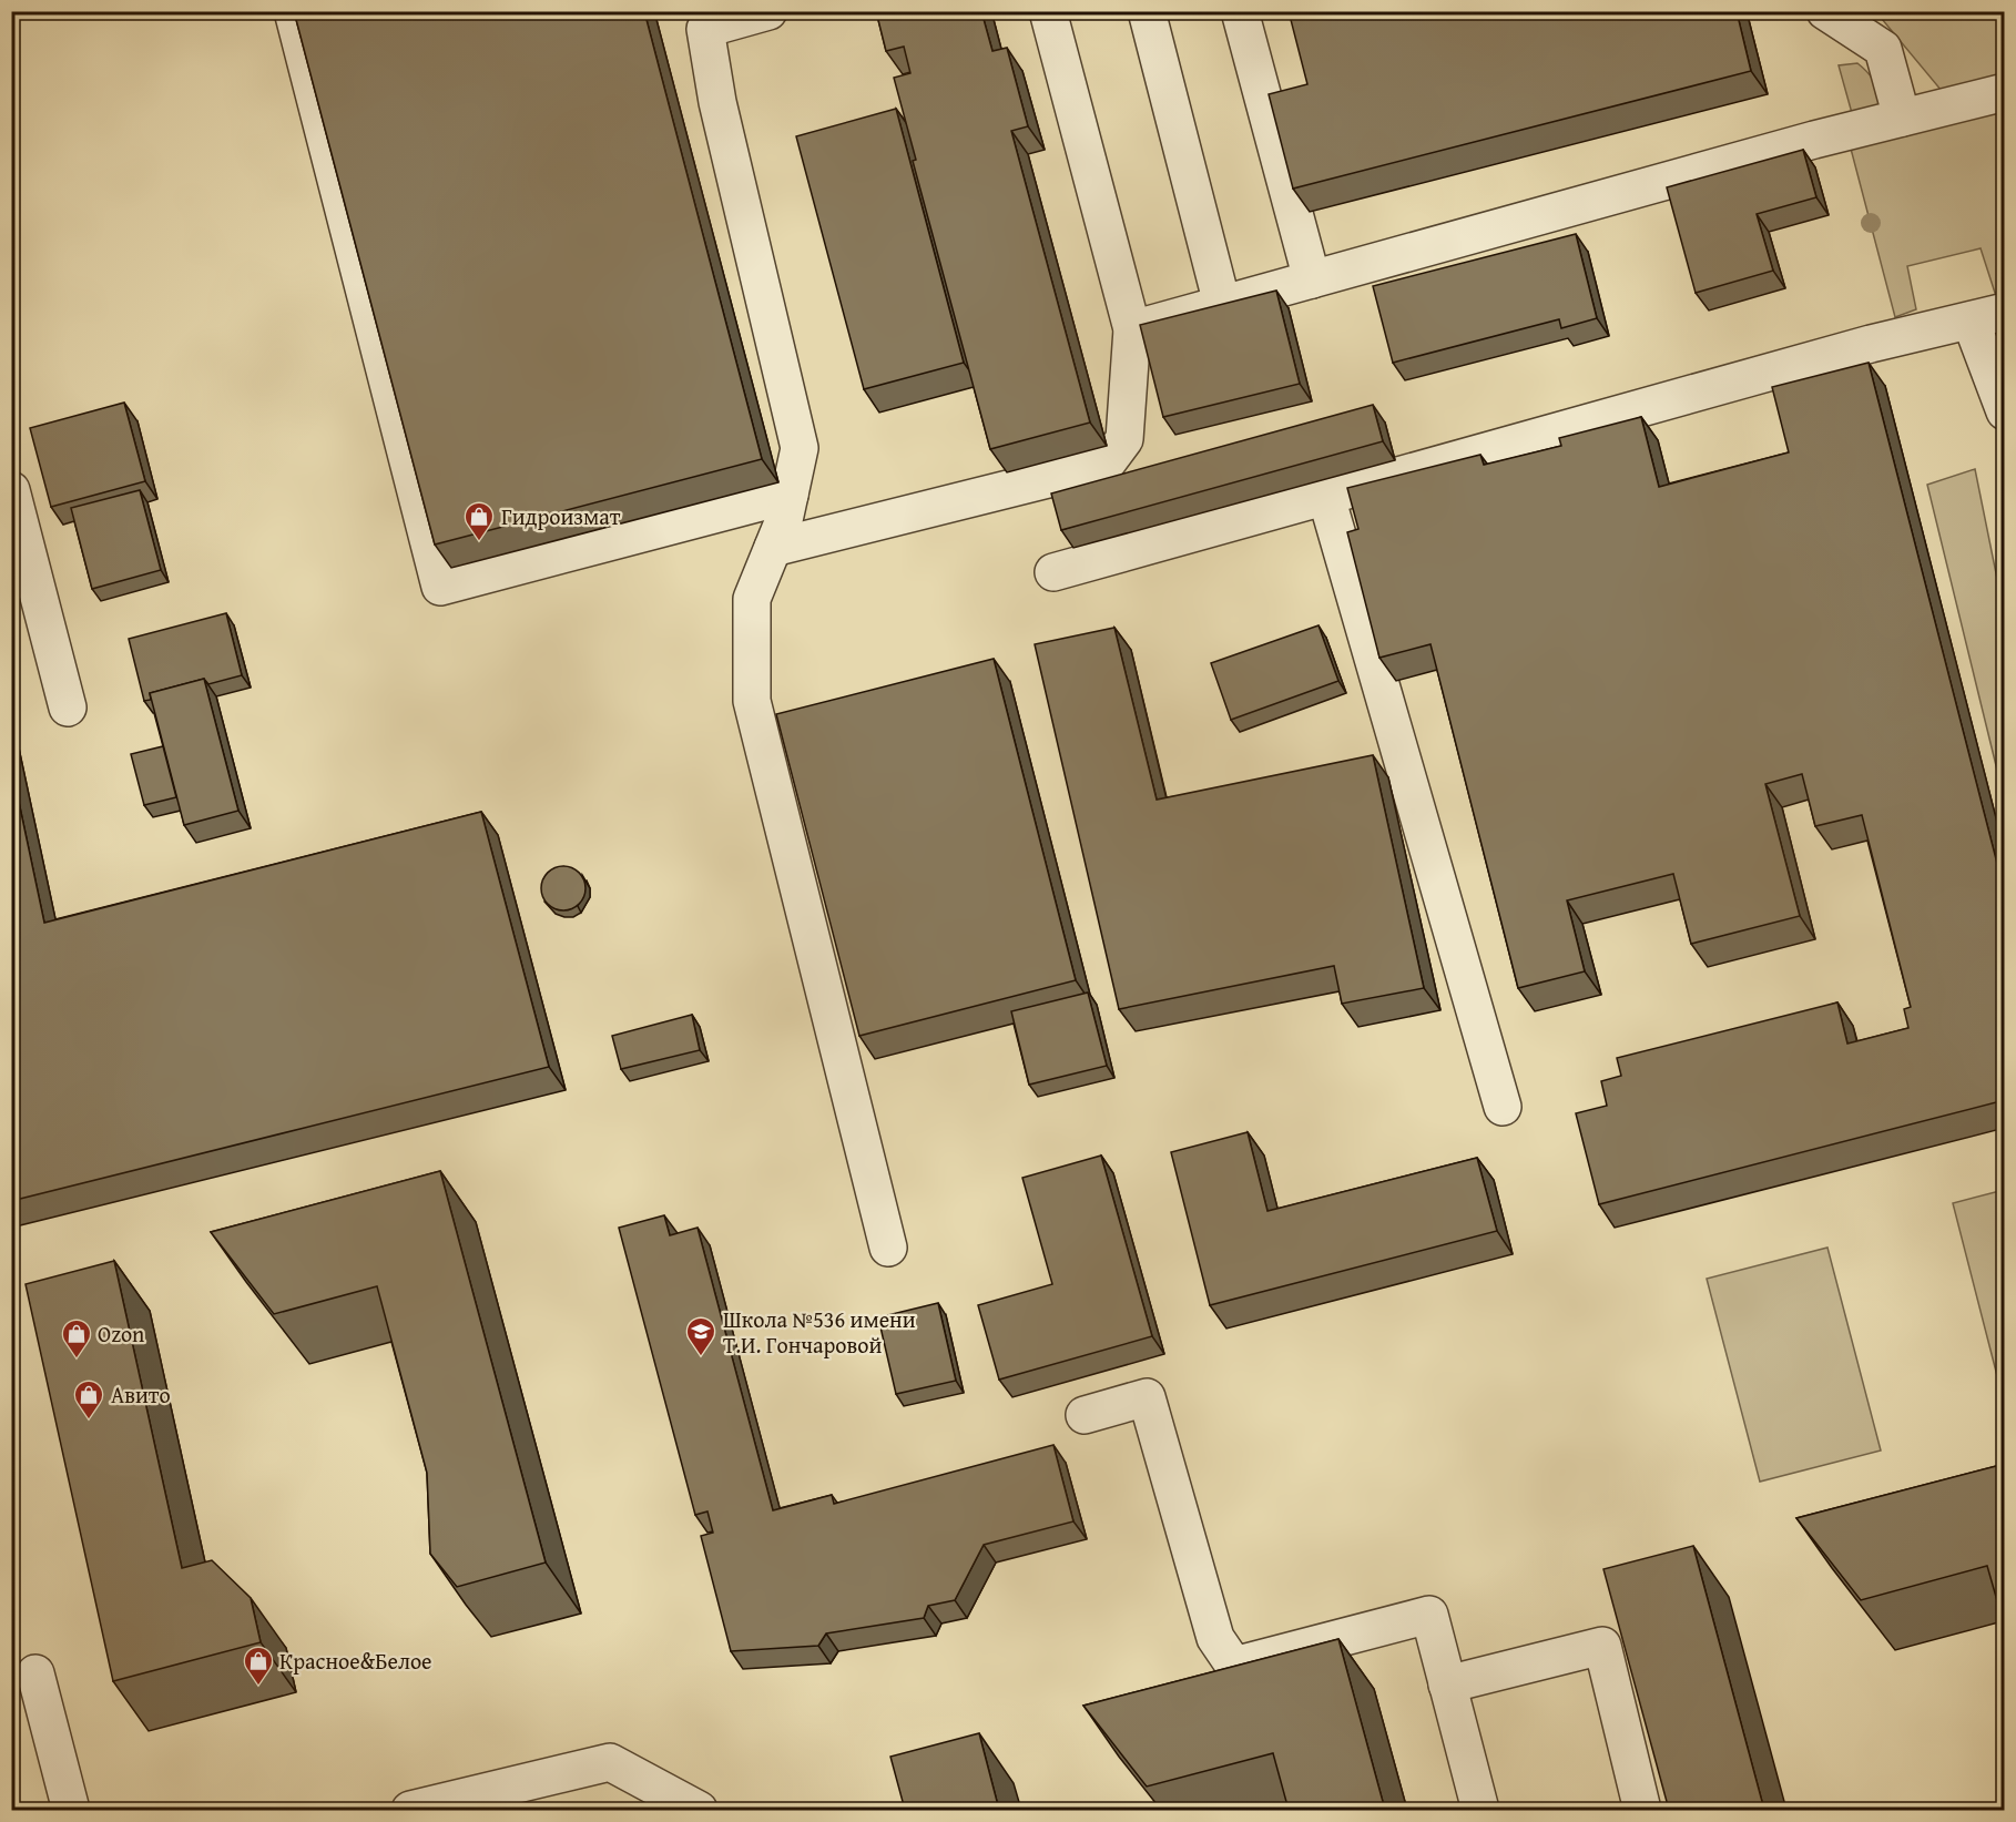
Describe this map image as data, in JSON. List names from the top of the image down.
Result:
{
  "places": {
    "shop": [
      "Гидроизмат",
      "Ozon",
      "Авито",
      "Красное&Белое"
    ],
    "school or university": ["Школа №536 имени Т.И. Гончаровой"]
  }
}
